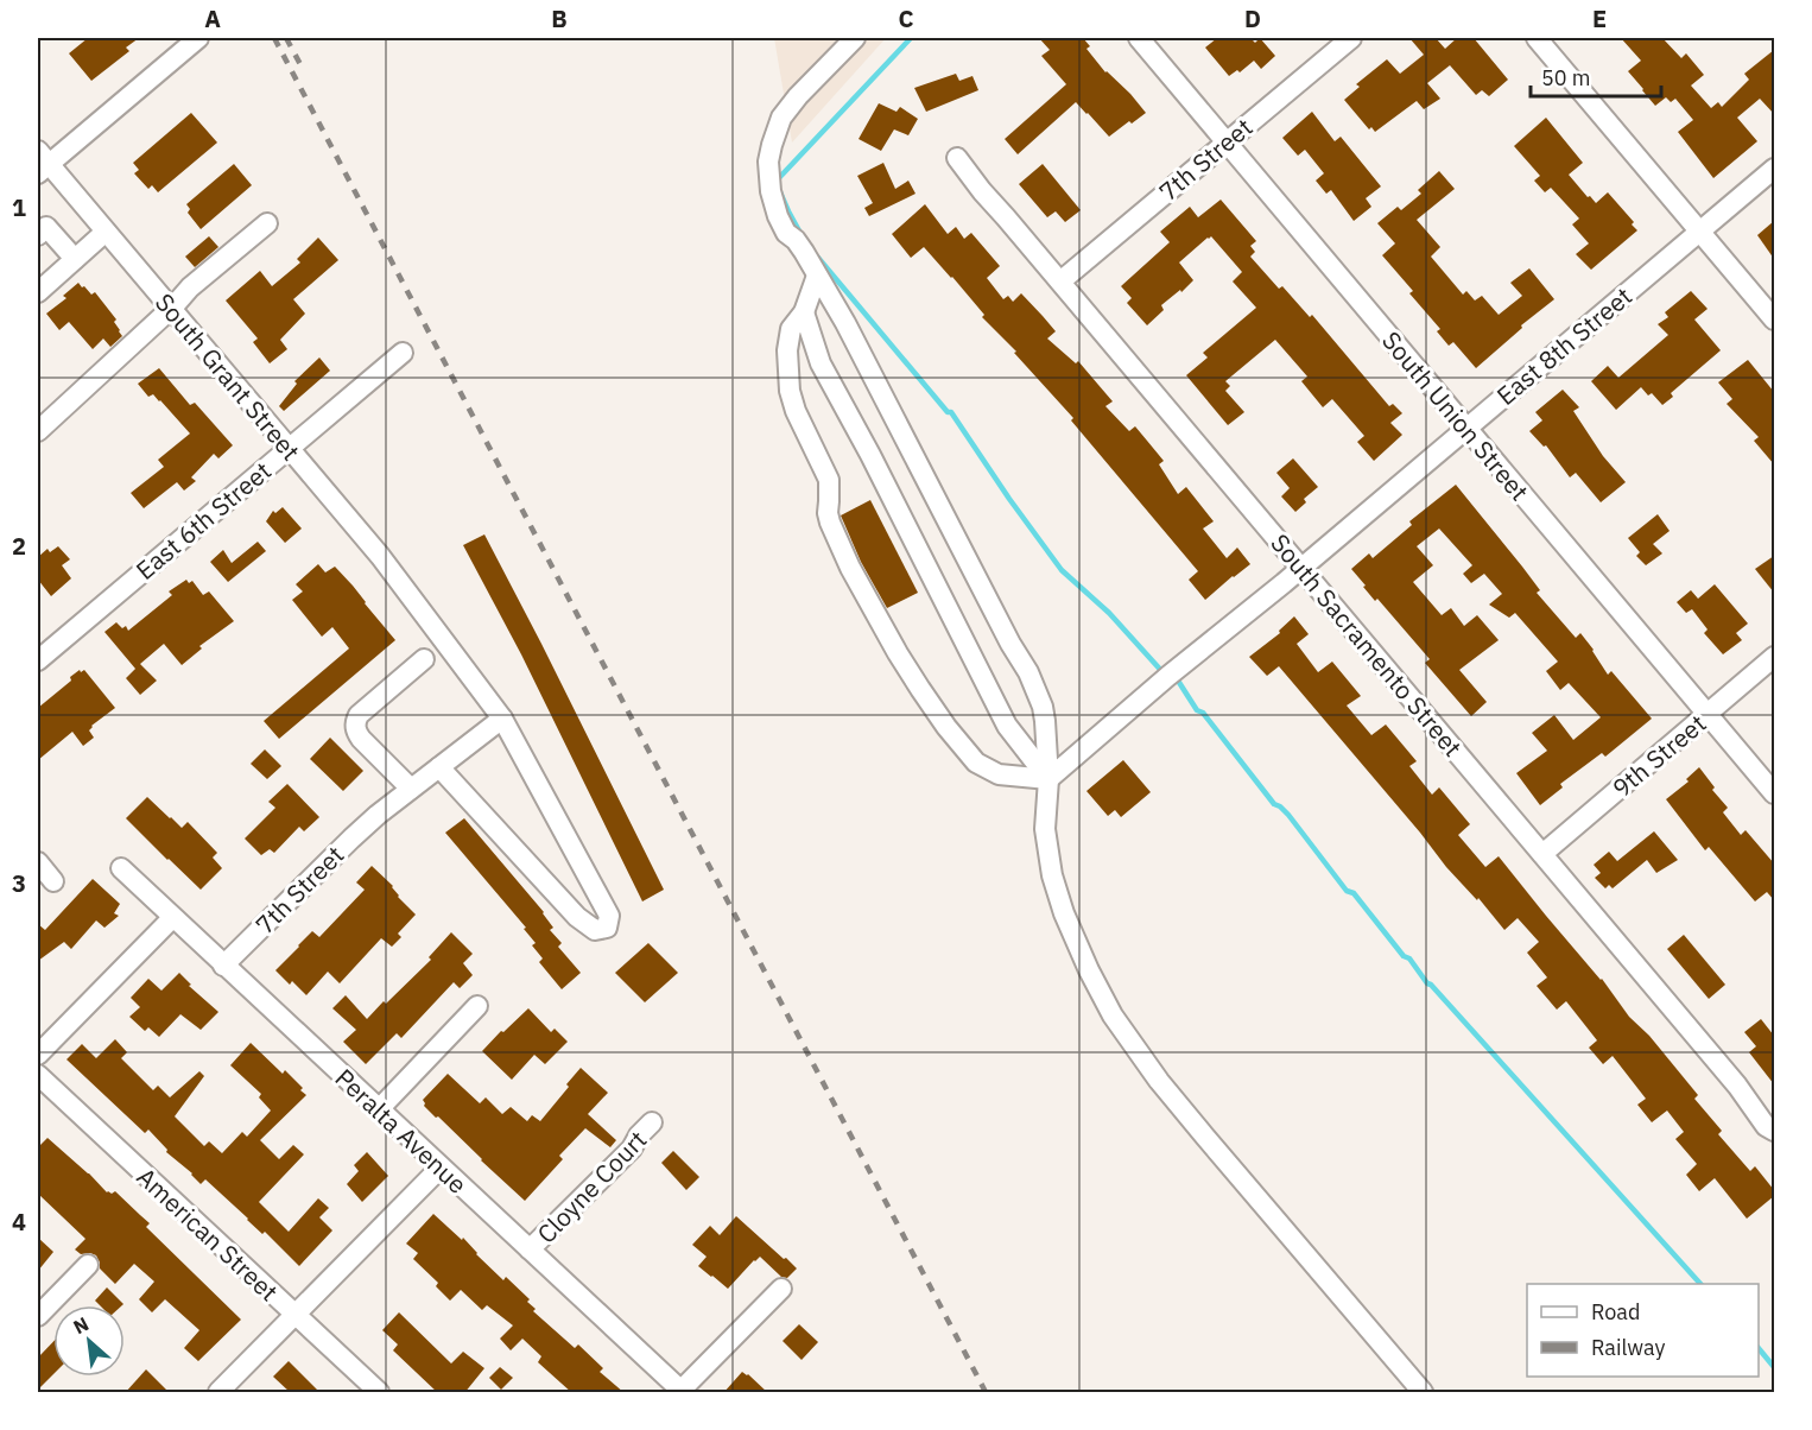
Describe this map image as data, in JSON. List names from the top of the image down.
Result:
{
  "streets": {
    "street": [
      "7th Street",
      "East 8th Street",
      "South Grant Street",
      "South Union Street",
      "East 6th Street",
      "South Sacramento Street",
      "9th Street",
      "Peralta Avenue",
      "Cloyne Court",
      "American Street"
    ]
  },
  "crossings": [
    ["7th Street", "South Grant Street"],
    ["7th Street", "South Union Street"],
    ["7th Street", "South Sacramento Street"],
    ["7th Street", "Peralta Avenue"],
    ["East 8th Street", "South Union Street"],
    ["East 8th Street", "South Sacramento Street"],
    ["South Grant Street", "East 6th Street"],
    ["South Union Street", "9th Street"],
    ["South Sacramento Street", "9th Street"],
    ["Peralta Avenue", "Cloyne Court"]
  ],
  "legend": ["Road", "Railway"],
  "scale_bar": "50 m",
  "north": "top left",
  "grid": {
    "columns": [
      "A",
      "B",
      "C",
      "D",
      "E"
    ],
    "rows": [
      "1",
      "2",
      "3",
      "4"
    ]
  }
}
